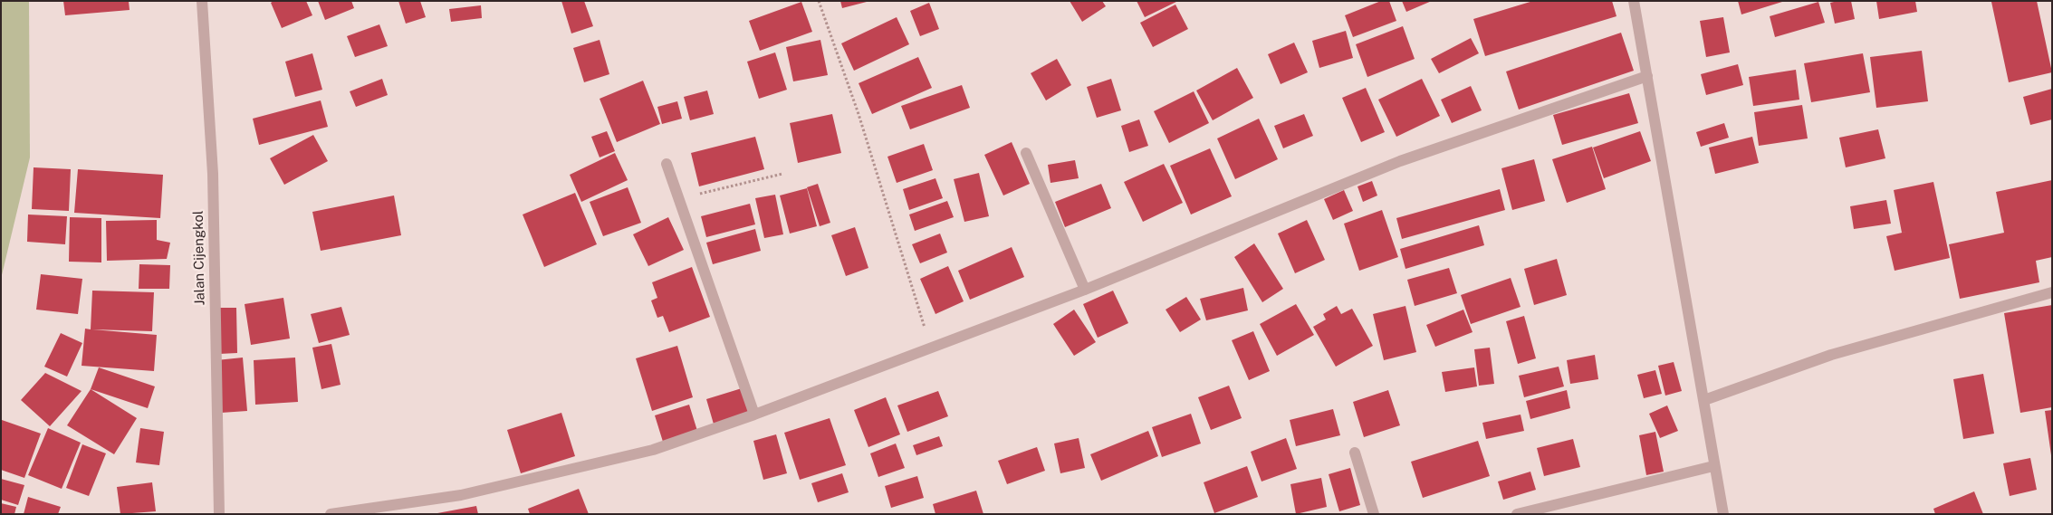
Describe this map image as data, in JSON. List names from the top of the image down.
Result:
{
  "streets": {
    "street": ["Jalan Cijengkol"]
  }
}
